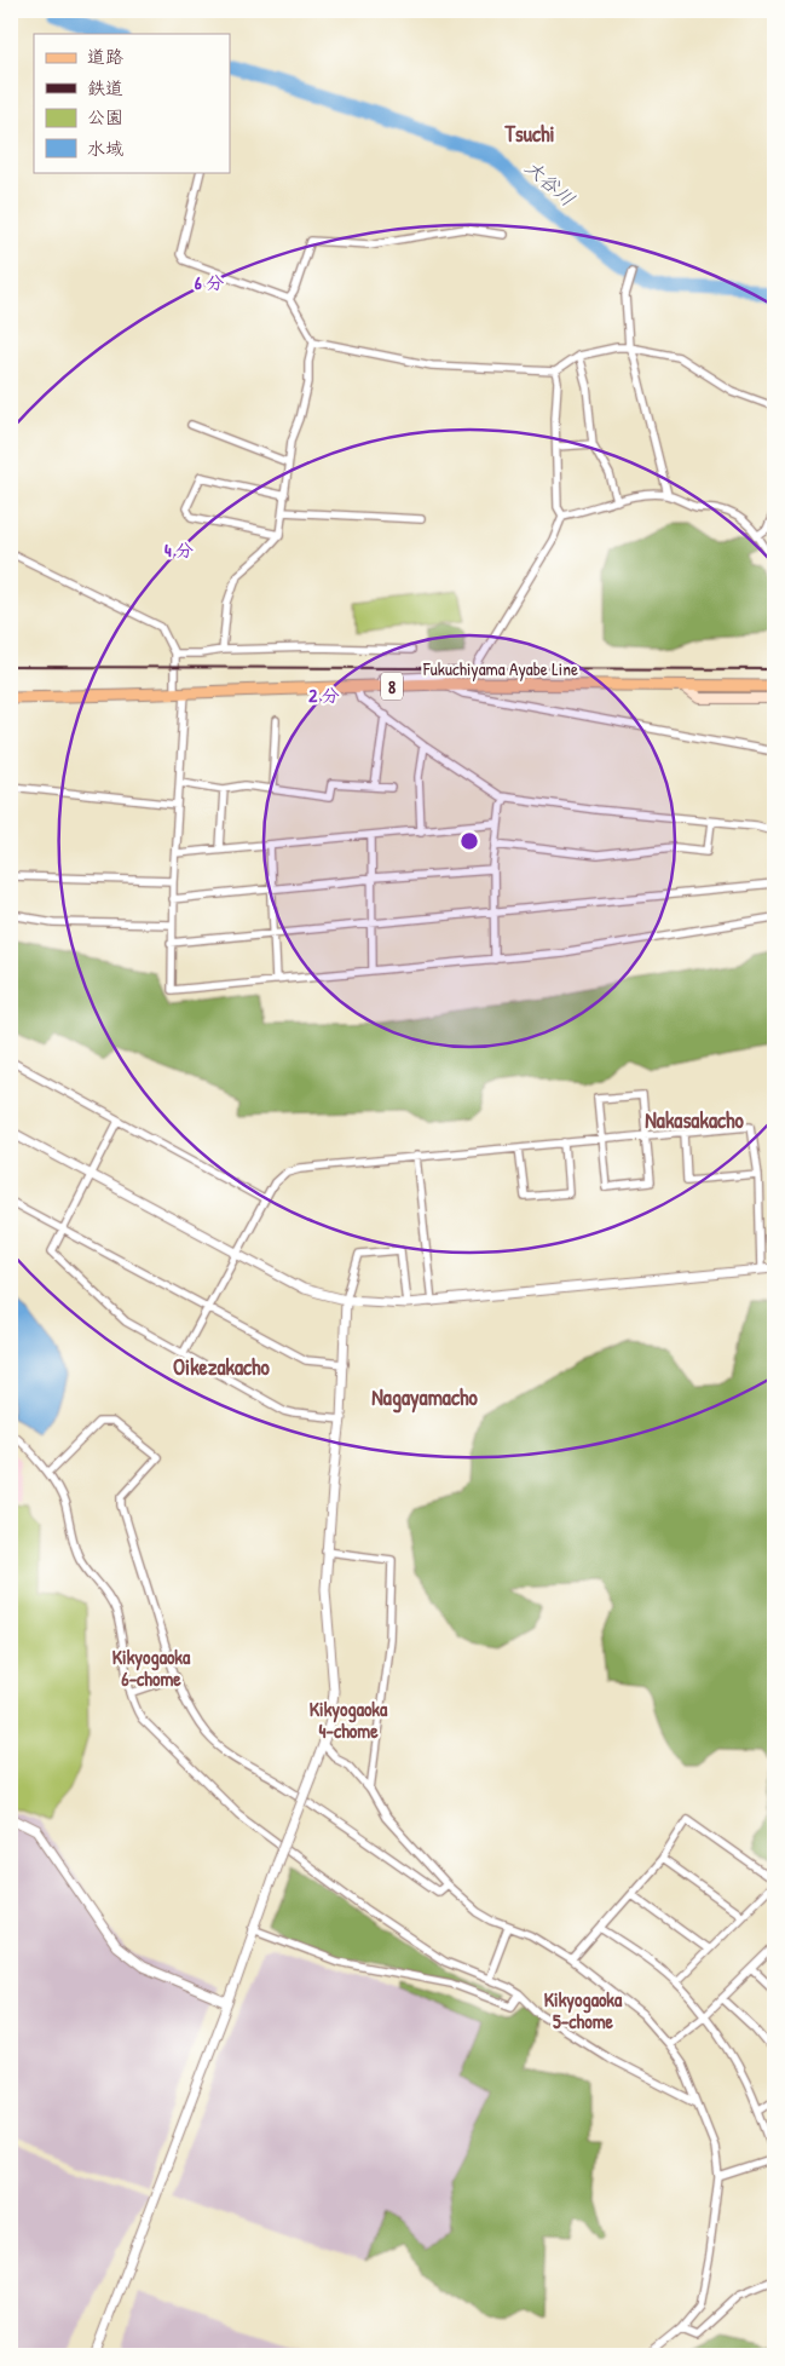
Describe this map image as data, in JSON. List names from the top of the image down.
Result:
{
  "streets": {
    "main road": ["Fukuchiyama Ayabe Line", "8"]
  },
  "districts": [
    "Tsuchi",
    "Nakasakacho",
    "Oikezakacho",
    "Nagayamacho",
    "Kikyogaoka 6-chome",
    "Kikyogaoka 4-chome",
    "Kikyogaoka 5-chome"
  ],
  "water": ["大谷川"],
  "legend": [
    "道路",
    "鉄道",
    "公園",
    "水域"
  ],
  "rings": ["6 分", "4 分", "2 分"]
}
